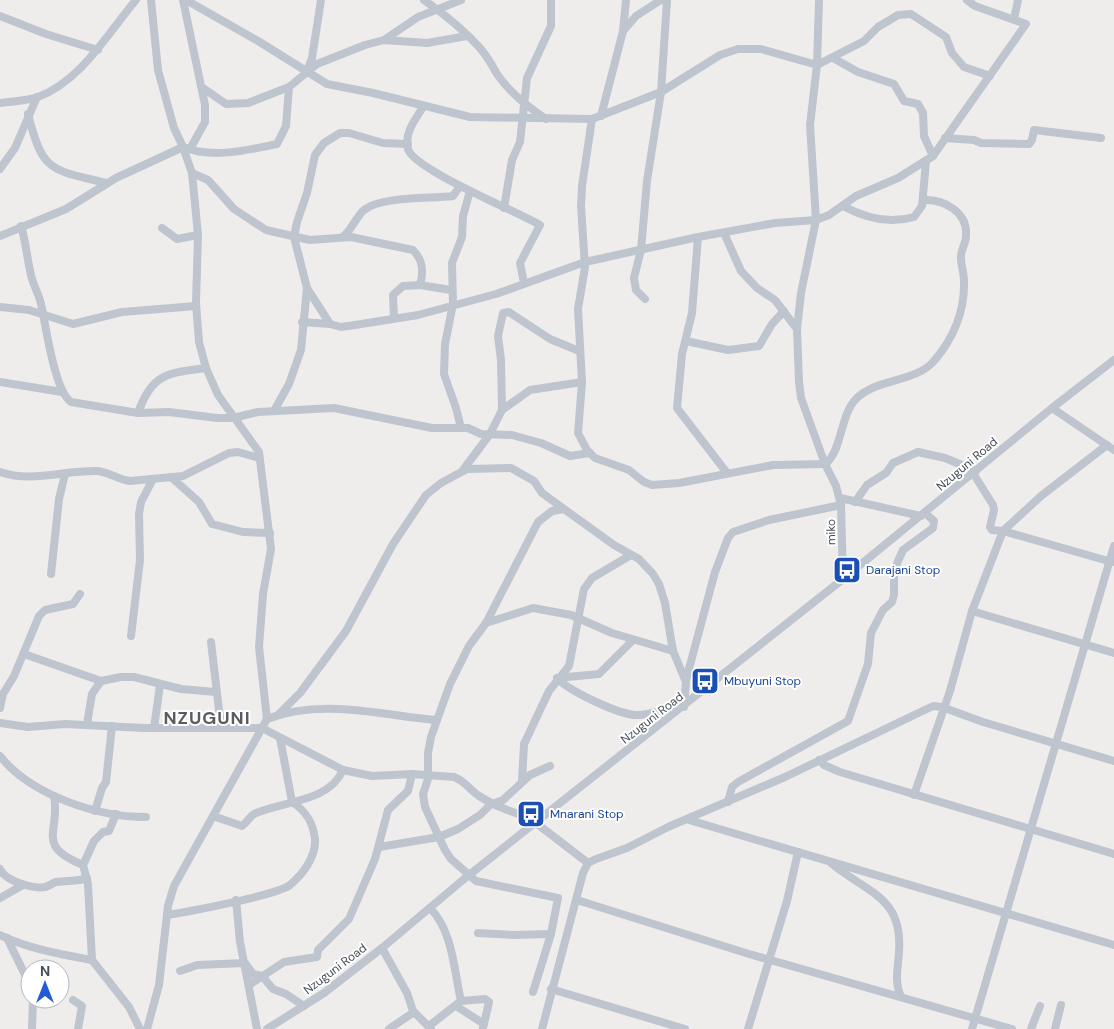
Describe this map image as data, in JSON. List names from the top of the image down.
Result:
{
  "streets": {
    "street": ["Nzuguni Road", "miko"]
  },
  "crossings": [
    ["Nzuguni Road", "miko"]
  ],
  "districts": ["NZUGUNI"],
  "places": {
    "bus stop": ["Darajani Stop", "Mbuyuni Stop", "Mnarani Stop"]
  },
  "north": "top"
}
